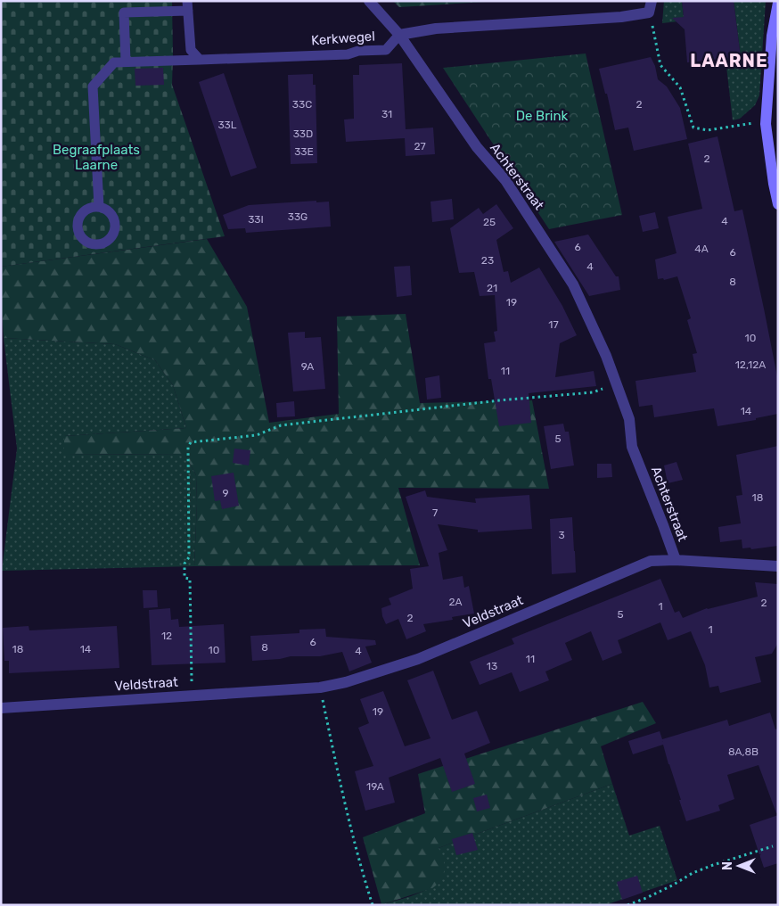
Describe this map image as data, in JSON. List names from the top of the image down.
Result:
{
  "streets": {
    "street": ["Achterstraat", "Veldstraat"],
    "lane": ["Kerkwegel"]
  },
  "crossings": [
    ["Kerkwegel", "Achterstraat"],
    ["Achterstraat", "Veldstraat"]
  ],
  "districts": ["LAARNE"],
  "parks": ["De Brink", "Begraafplaats Laarne"],
  "house_numbers": [
    "33C",
    "2",
    "31",
    "33L",
    "33D",
    "27",
    "33E",
    "2",
    "33G",
    "33I",
    "4",
    "25",
    "6",
    "4A",
    "6",
    "23",
    "4",
    "8",
    "21",
    "19",
    "17",
    "10",
    "12,12A",
    "9A",
    "11",
    "14",
    "5",
    "9",
    "18",
    "7",
    "3",
    "2A",
    "2",
    "1",
    "5",
    "2",
    "1",
    "12",
    "6",
    "8",
    "18",
    "14",
    "10",
    "4",
    "11",
    "13",
    "19",
    "8A,8B",
    "19A"
  ],
  "north": "left"
}
